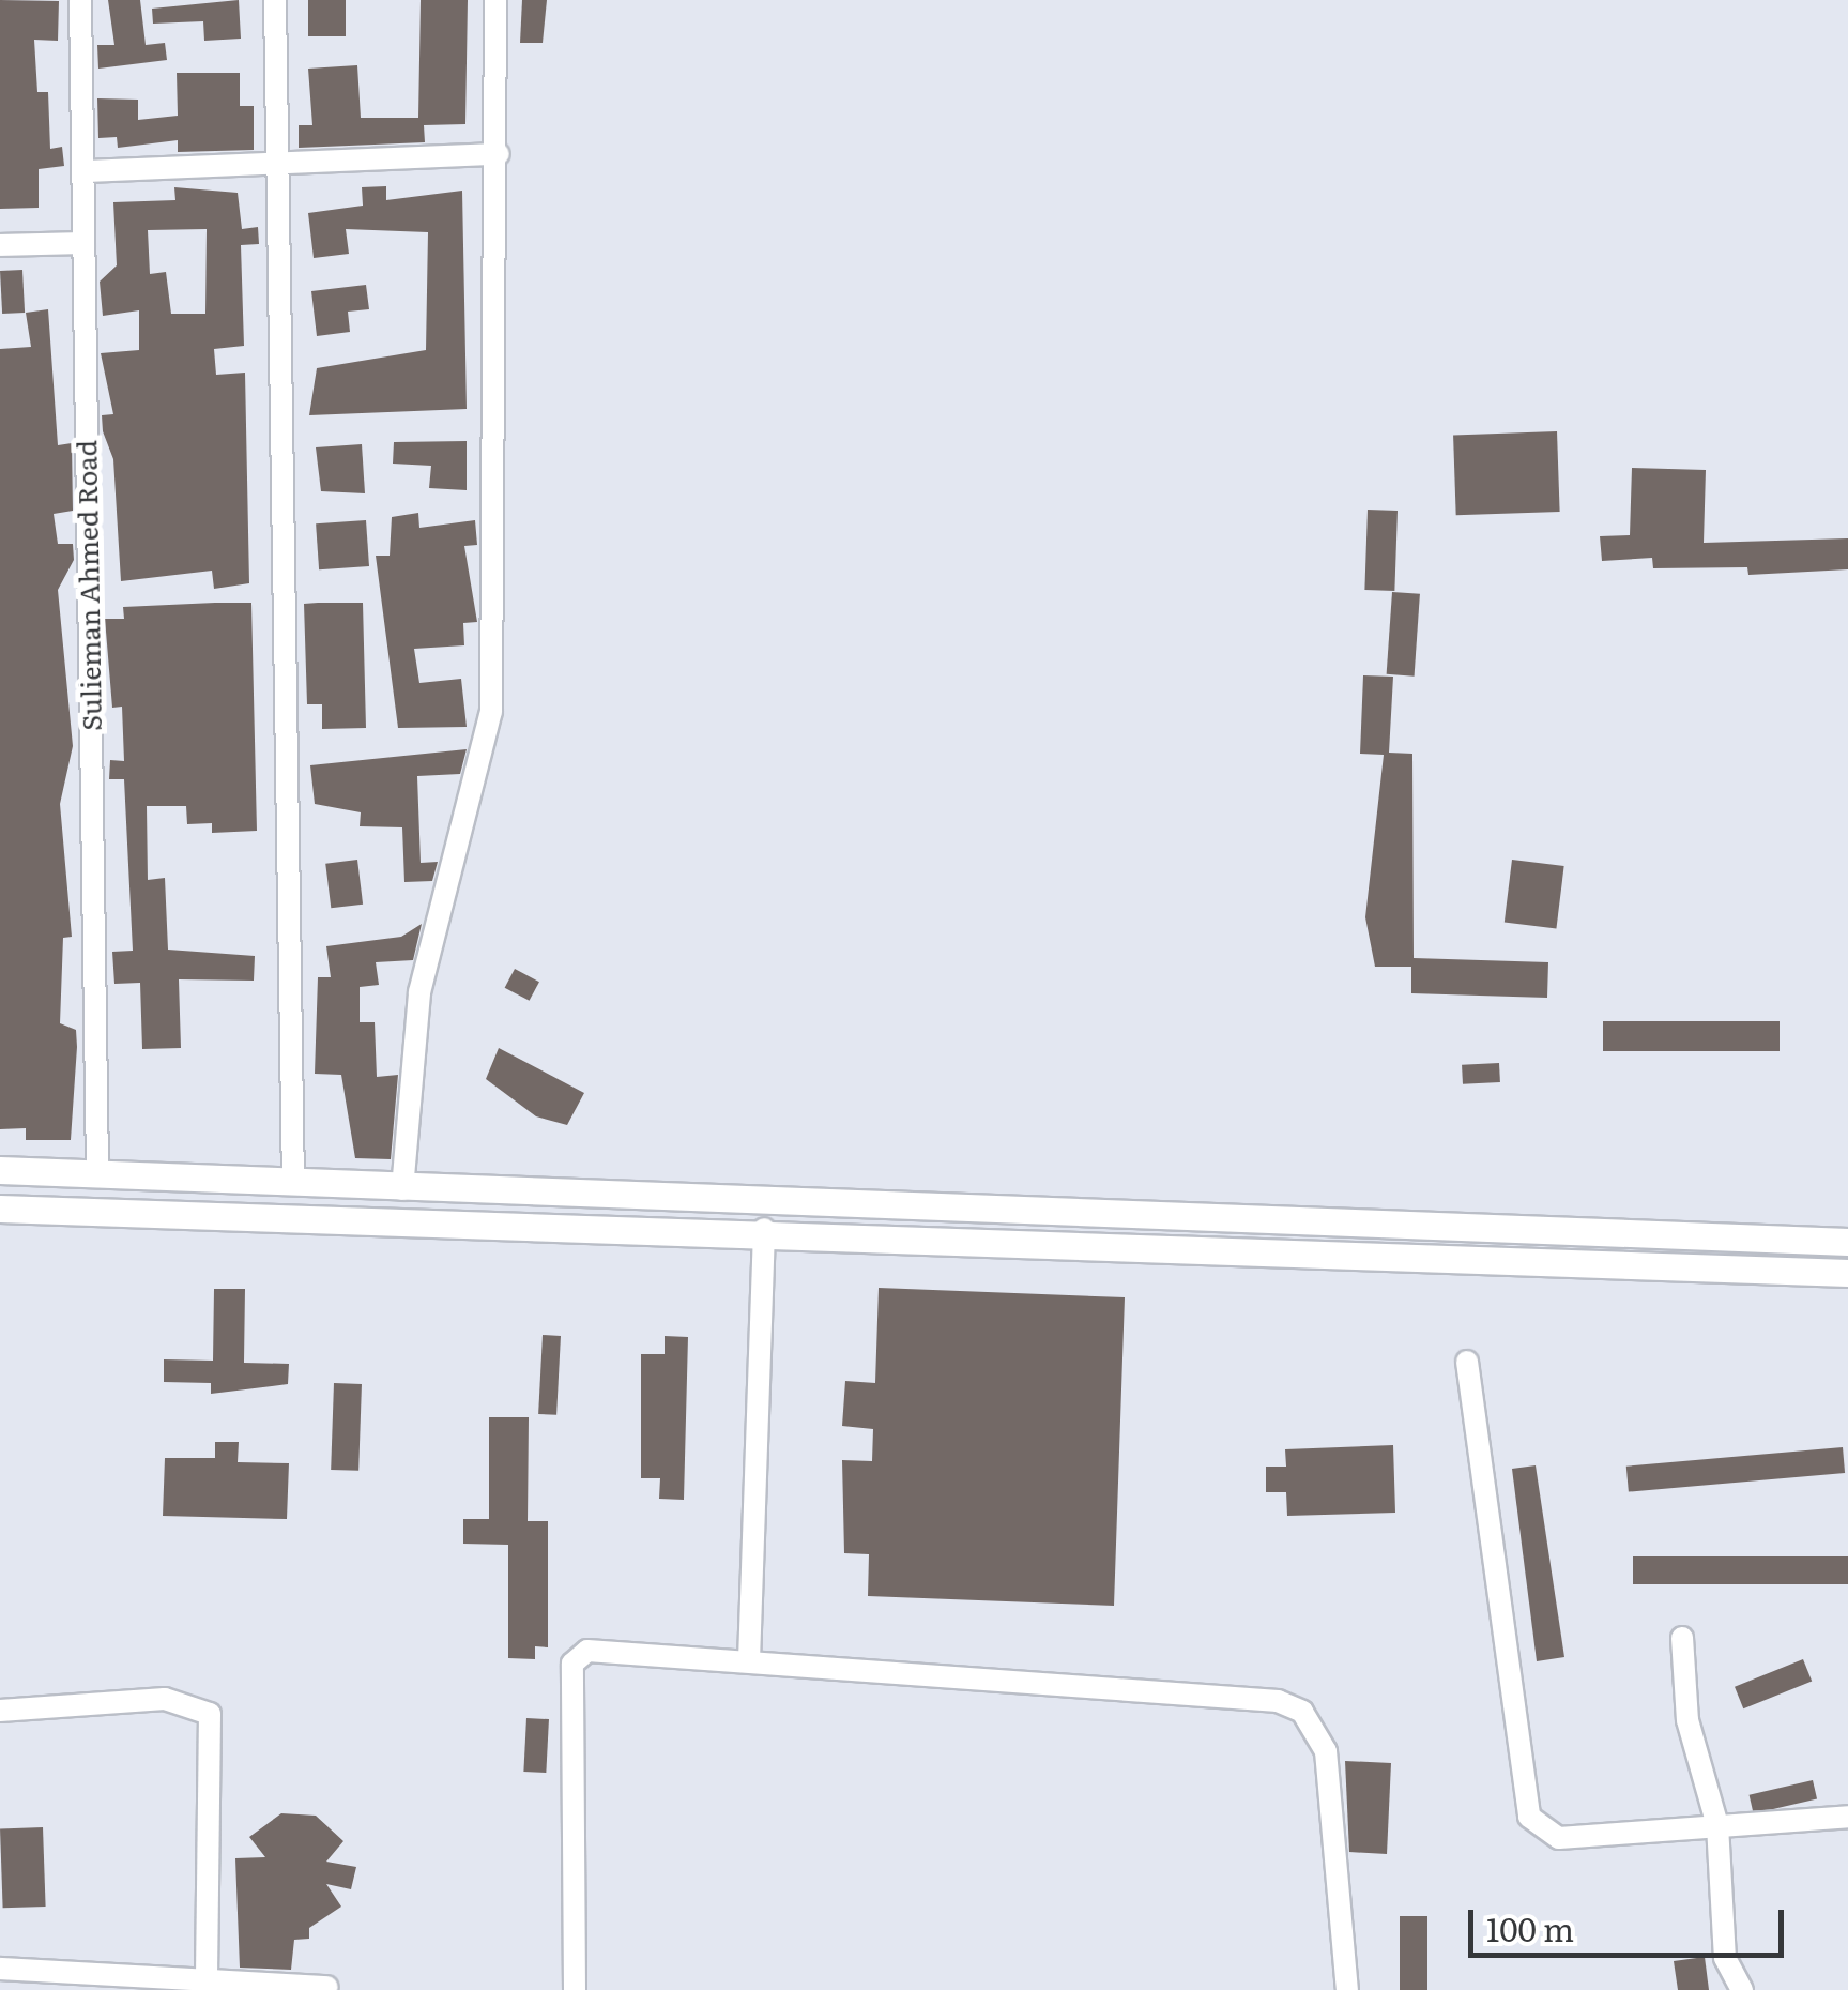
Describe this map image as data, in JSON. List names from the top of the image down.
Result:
{
  "streets": {
    "street": ["Sulieman Ahmed Road"]
  },
  "scale_bar": "100 m"
}
